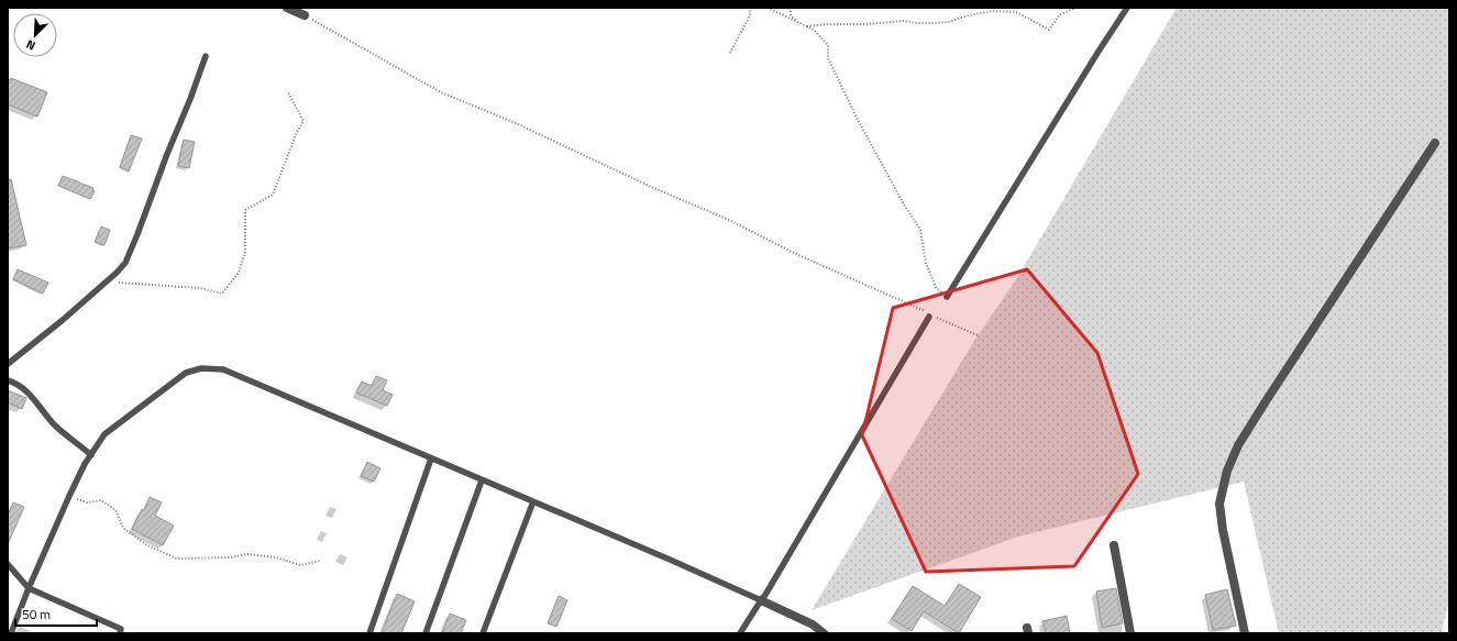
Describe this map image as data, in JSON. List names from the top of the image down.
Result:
{
  "scale_bar": "50 m",
  "north": "bottom left"
}
